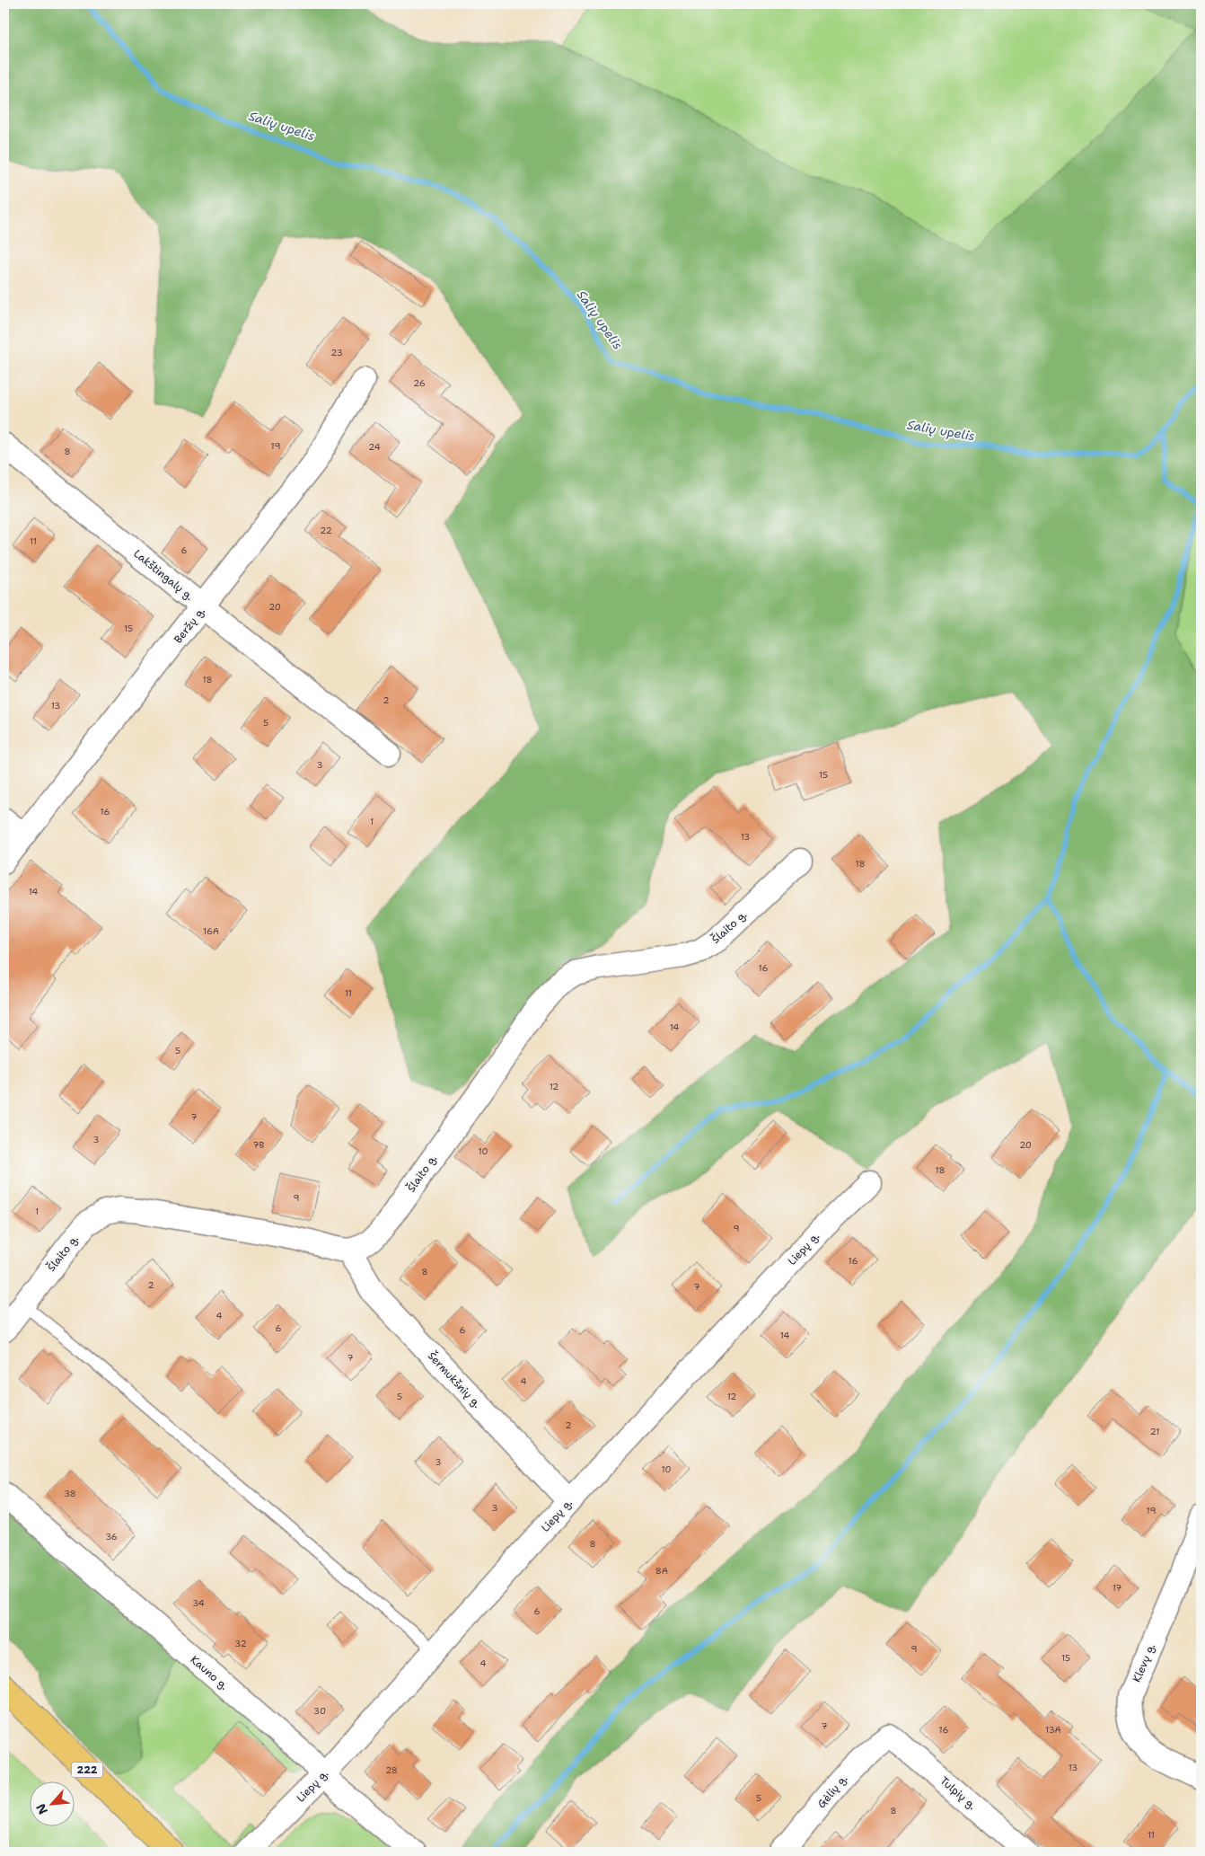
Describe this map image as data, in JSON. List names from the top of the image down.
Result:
{
  "streets": {
    "main road": ["222"],
    "street": [
      "Lakštingalų g.",
      "Beržų g.",
      "Šlaito g.",
      "Liepų g.",
      "Šermukšnių g.",
      "Klevų g.",
      "Kauno g.",
      "Gėlių g.",
      "Tulpių g."
    ]
  },
  "crossings": [
    ["Lakštingalų g.", "Beržų g."],
    ["Šlaito g.", "Šermukšnių g."],
    ["Liepų g.", "Šermukšnių g."],
    ["Liepų g.", "Kauno g."],
    ["Gėlių g.", "Tulpių g."]
  ],
  "water": ["Salių upelis"],
  "house_numbers": [
    "23",
    "26",
    "19",
    "24",
    "8",
    "22",
    "11",
    "6",
    "20",
    "15",
    "18",
    "2",
    "13",
    "5",
    "3",
    "15",
    "16",
    "1",
    "13",
    "18",
    "14",
    "16A",
    "16",
    "11",
    "14",
    "5",
    "12",
    "7",
    "3",
    "7B",
    "20",
    "10",
    "18",
    "9",
    "1",
    "9",
    "16",
    "8",
    "2",
    "7",
    "4",
    "6",
    "6",
    "14",
    "7",
    "4",
    "5",
    "12",
    "2",
    "21",
    "3",
    "10",
    "38",
    "3",
    "19",
    "36",
    "8",
    "8A",
    "17",
    "34",
    "6",
    "32",
    "9",
    "15",
    "4",
    "30",
    "7",
    "16",
    "13A",
    "13",
    "28",
    "5",
    "8",
    "11"
  ],
  "north": "bottom left"
}
